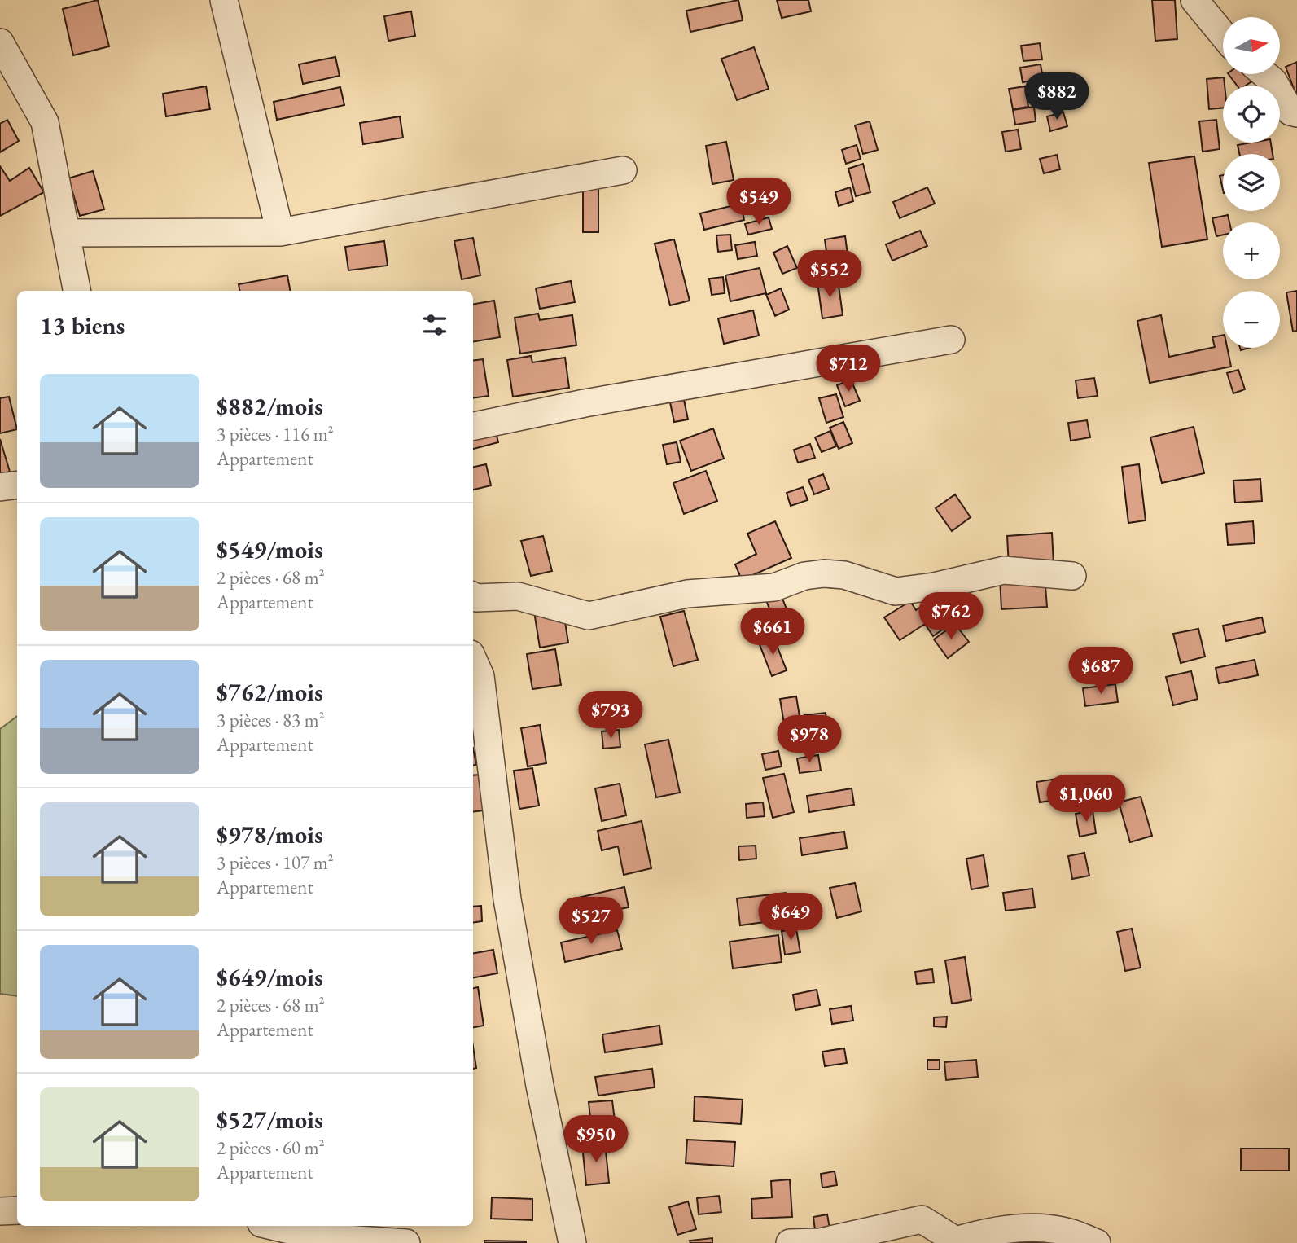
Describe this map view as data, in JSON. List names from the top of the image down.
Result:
{
  "north": "right",
  "page": {
    "map_buttons": ["+", "−"],
    "price": [
      "$882",
      "$549",
      "$552",
      "$712",
      "$762",
      "$661",
      "$687",
      "$793",
      "$978",
      "$1,060",
      "$649",
      "$527",
      "$950"
    ],
    "heading": "13 biens",
    "list": [
      {
        "name": "$882/mois",
        "note": "3 pièces · 116 m² · Appartement"
      },
      {
        "name": "$549/mois",
        "note": "2 pièces · 68 m² · Appartement"
      },
      {
        "name": "$762/mois",
        "note": "3 pièces · 83 m² · Appartement"
      },
      {
        "name": "$978/mois",
        "note": "3 pièces · 107 m² · Appartement"
      },
      {
        "name": "$649/mois",
        "note": "2 pièces · 68 m² · Appartement"
      },
      {
        "name": "$527/mois",
        "note": "2 pièces · 60 m² · Appartement"
      }
    ]
  }
}
